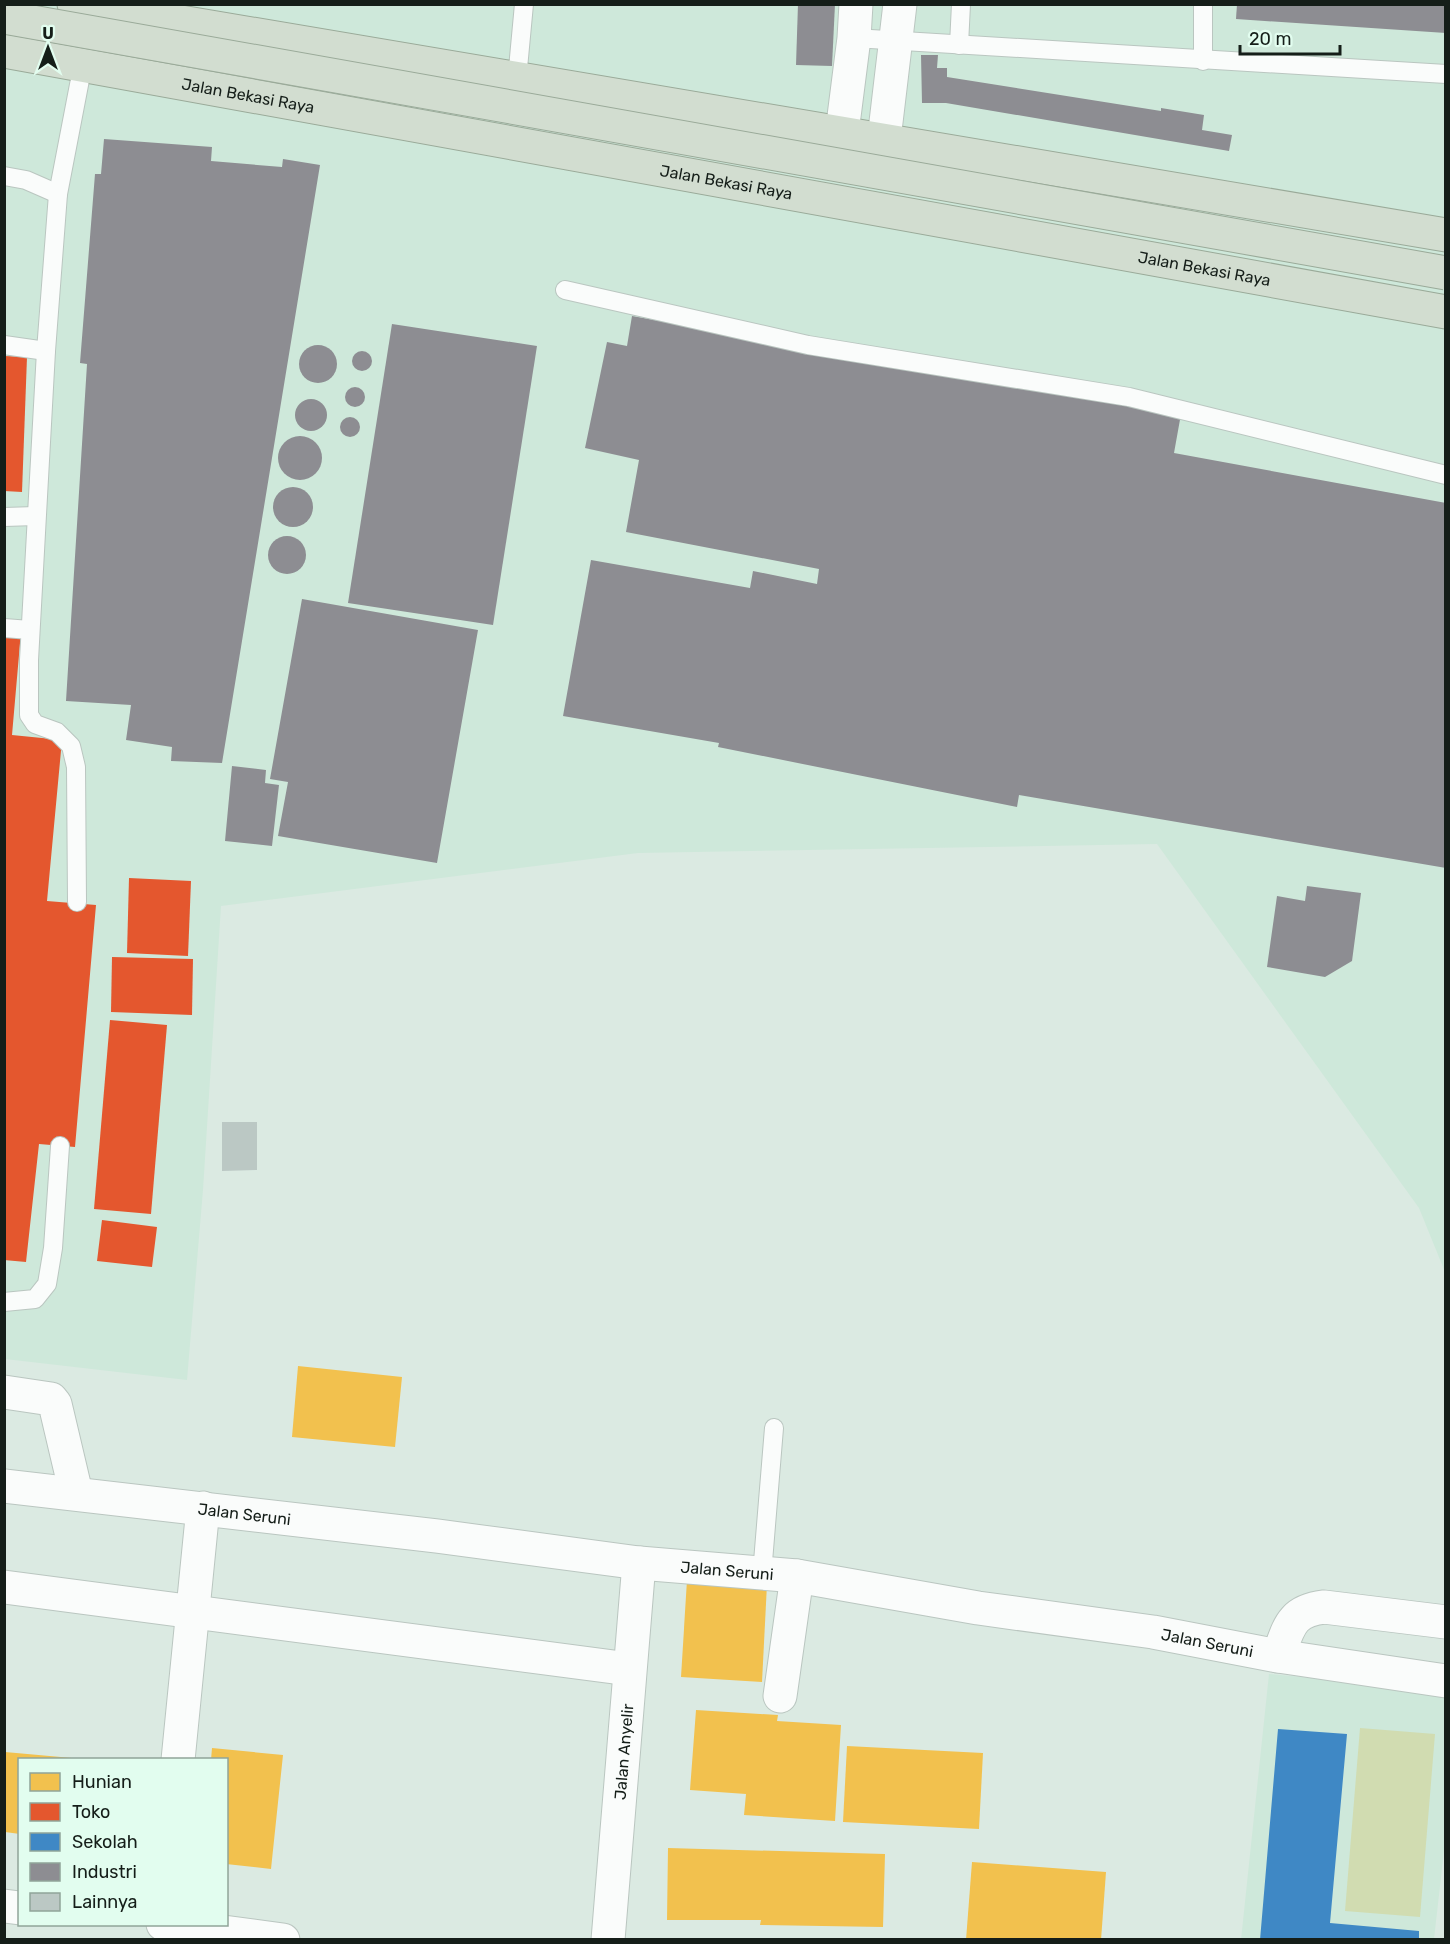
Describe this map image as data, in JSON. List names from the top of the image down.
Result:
{
  "streets": {
    "highway": ["Jalan Bekasi Raya"],
    "street": ["Jalan Seruni", "Jalan Anyelir"]
  },
  "crossings": [
    ["Jalan Seruni", "Jalan Anyelir"]
  ],
  "legend": [
    "Hunian",
    "Toko",
    "Sekolah",
    "Industri",
    "Lainnya"
  ],
  "scale_bar": "20 m",
  "north": "top"
}
